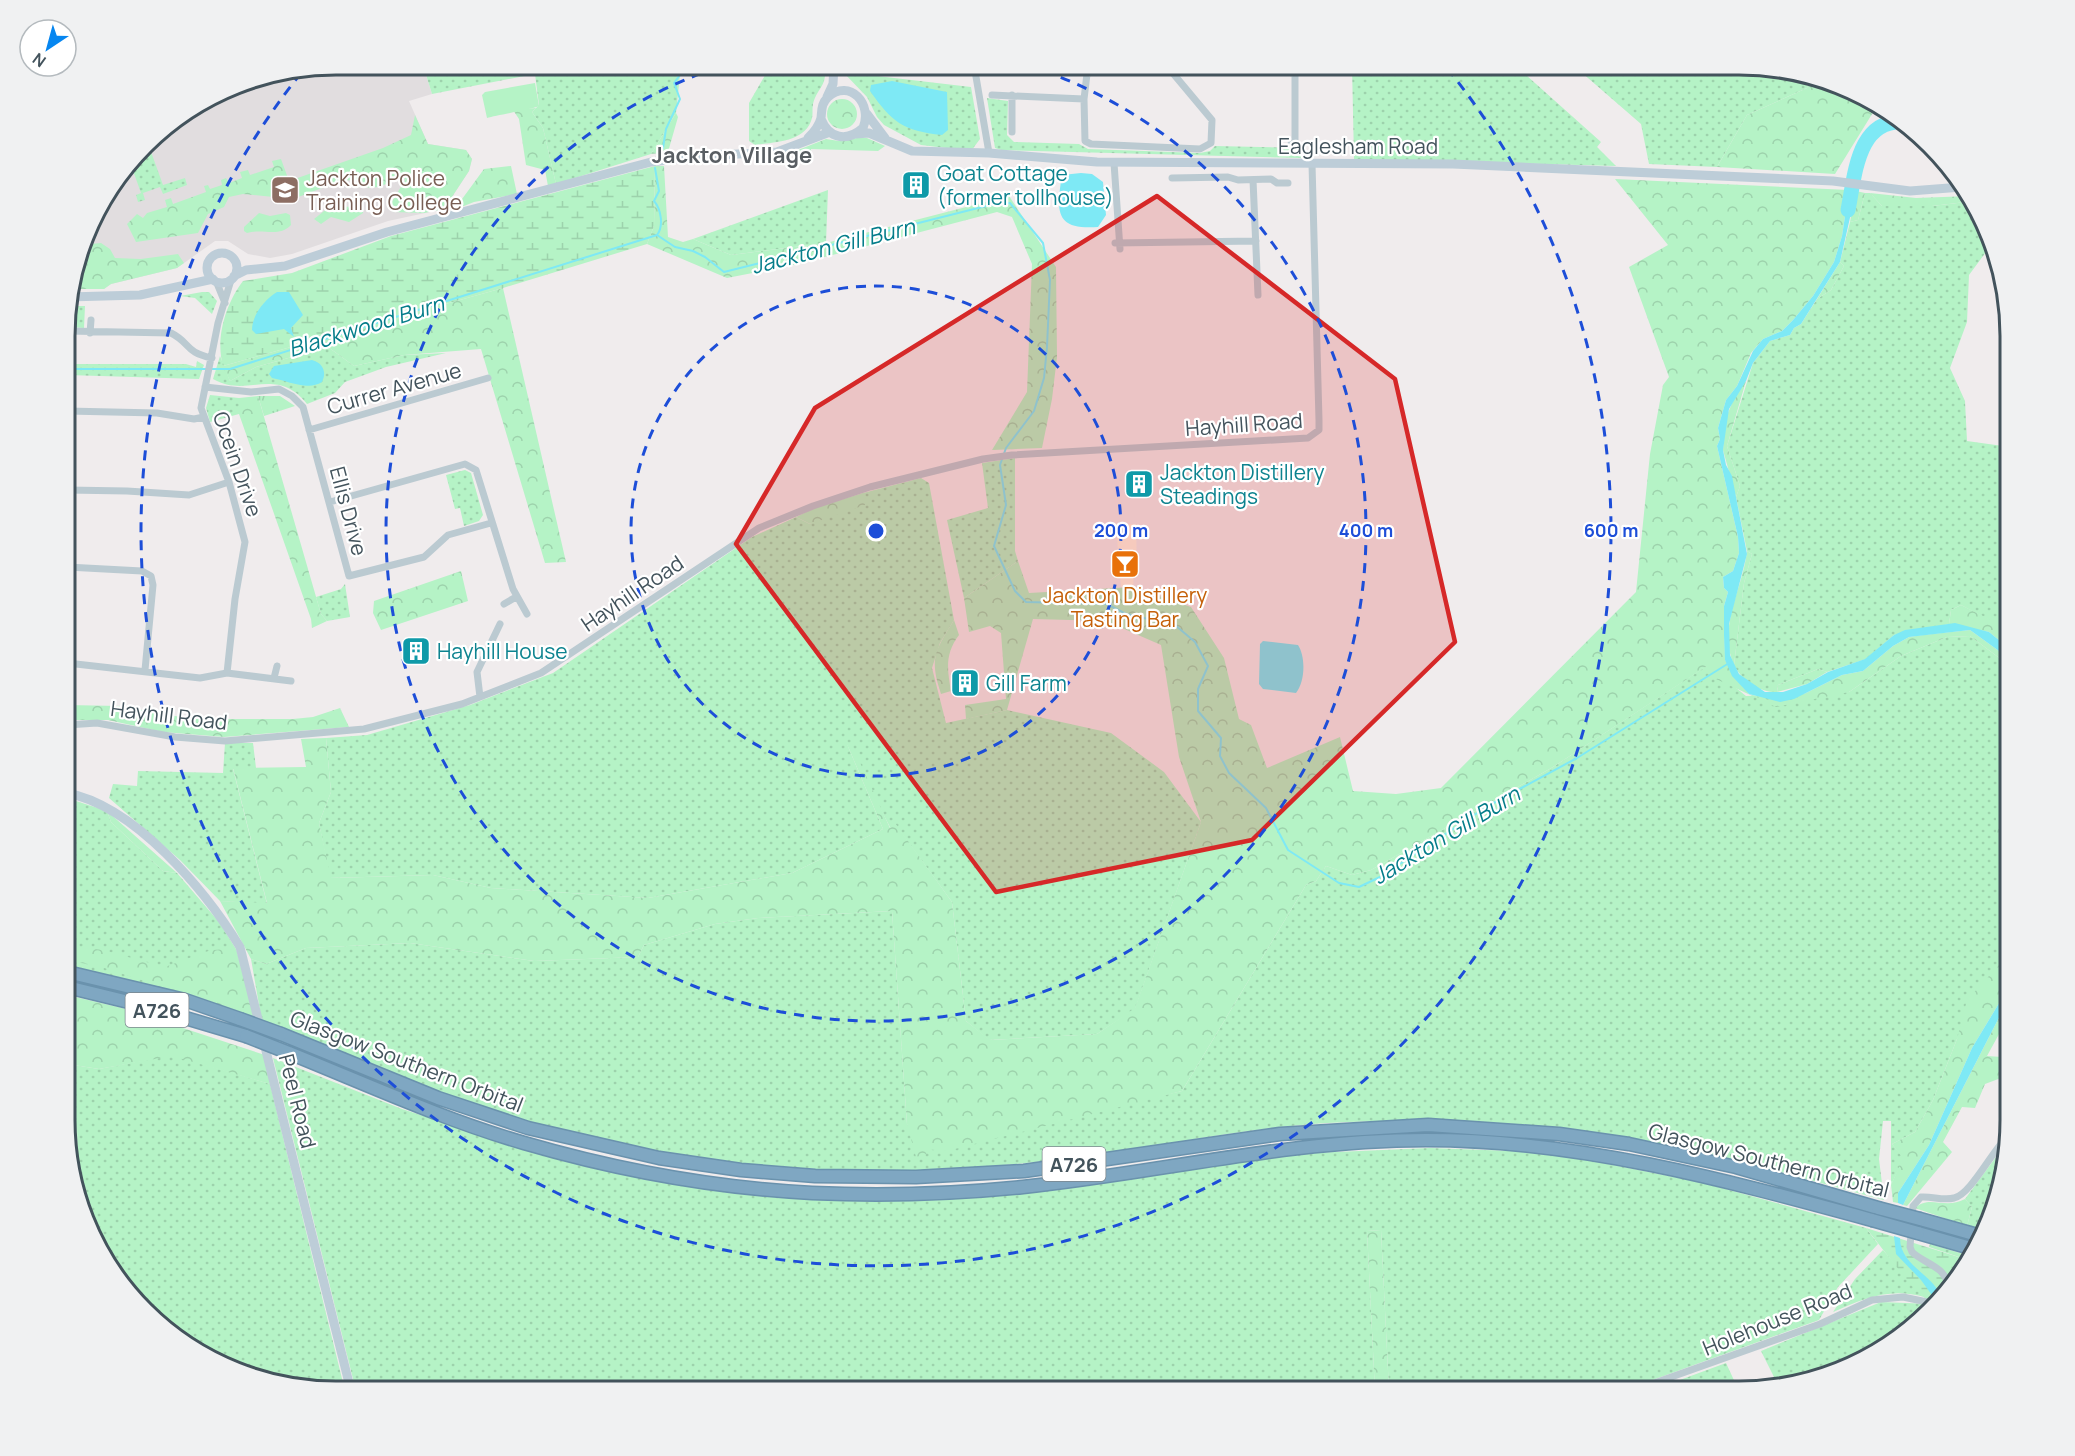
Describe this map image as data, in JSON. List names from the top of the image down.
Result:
{
  "streets": {
    "highway": ["A726", "Glasgow Southern Orbital"],
    "main road": ["Eaglesham Road", "Peel Road"],
    "street": [
      "Currer Avenue",
      "Hayhill Road",
      "Ocein Drive",
      "Ellis Drive",
      "Holehouse Road"
    ]
  },
  "crossings": [
    ["Eaglesham Road", "Hayhill Road"],
    ["Currer Avenue", "Ellis Drive"],
    ["Ocein Drive", "Ellis Drive"]
  ],
  "districts": ["Jackton Village"],
  "water": ["Jackton Gill Burn", "Blackwood Burn"],
  "places": {
    "building": [
      "Goat Cottage (former tollhouse)",
      "Jackton Distillery Steadings",
      "Hayhill House",
      "Gill Farm"
    ],
    "school or university": ["Jackton Police Training College"],
    "bar": ["Jackton Distillery Tasting Bar"]
  },
  "north": "bottom left",
  "rings": ["200 m", "400 m", "600 m"]
}
